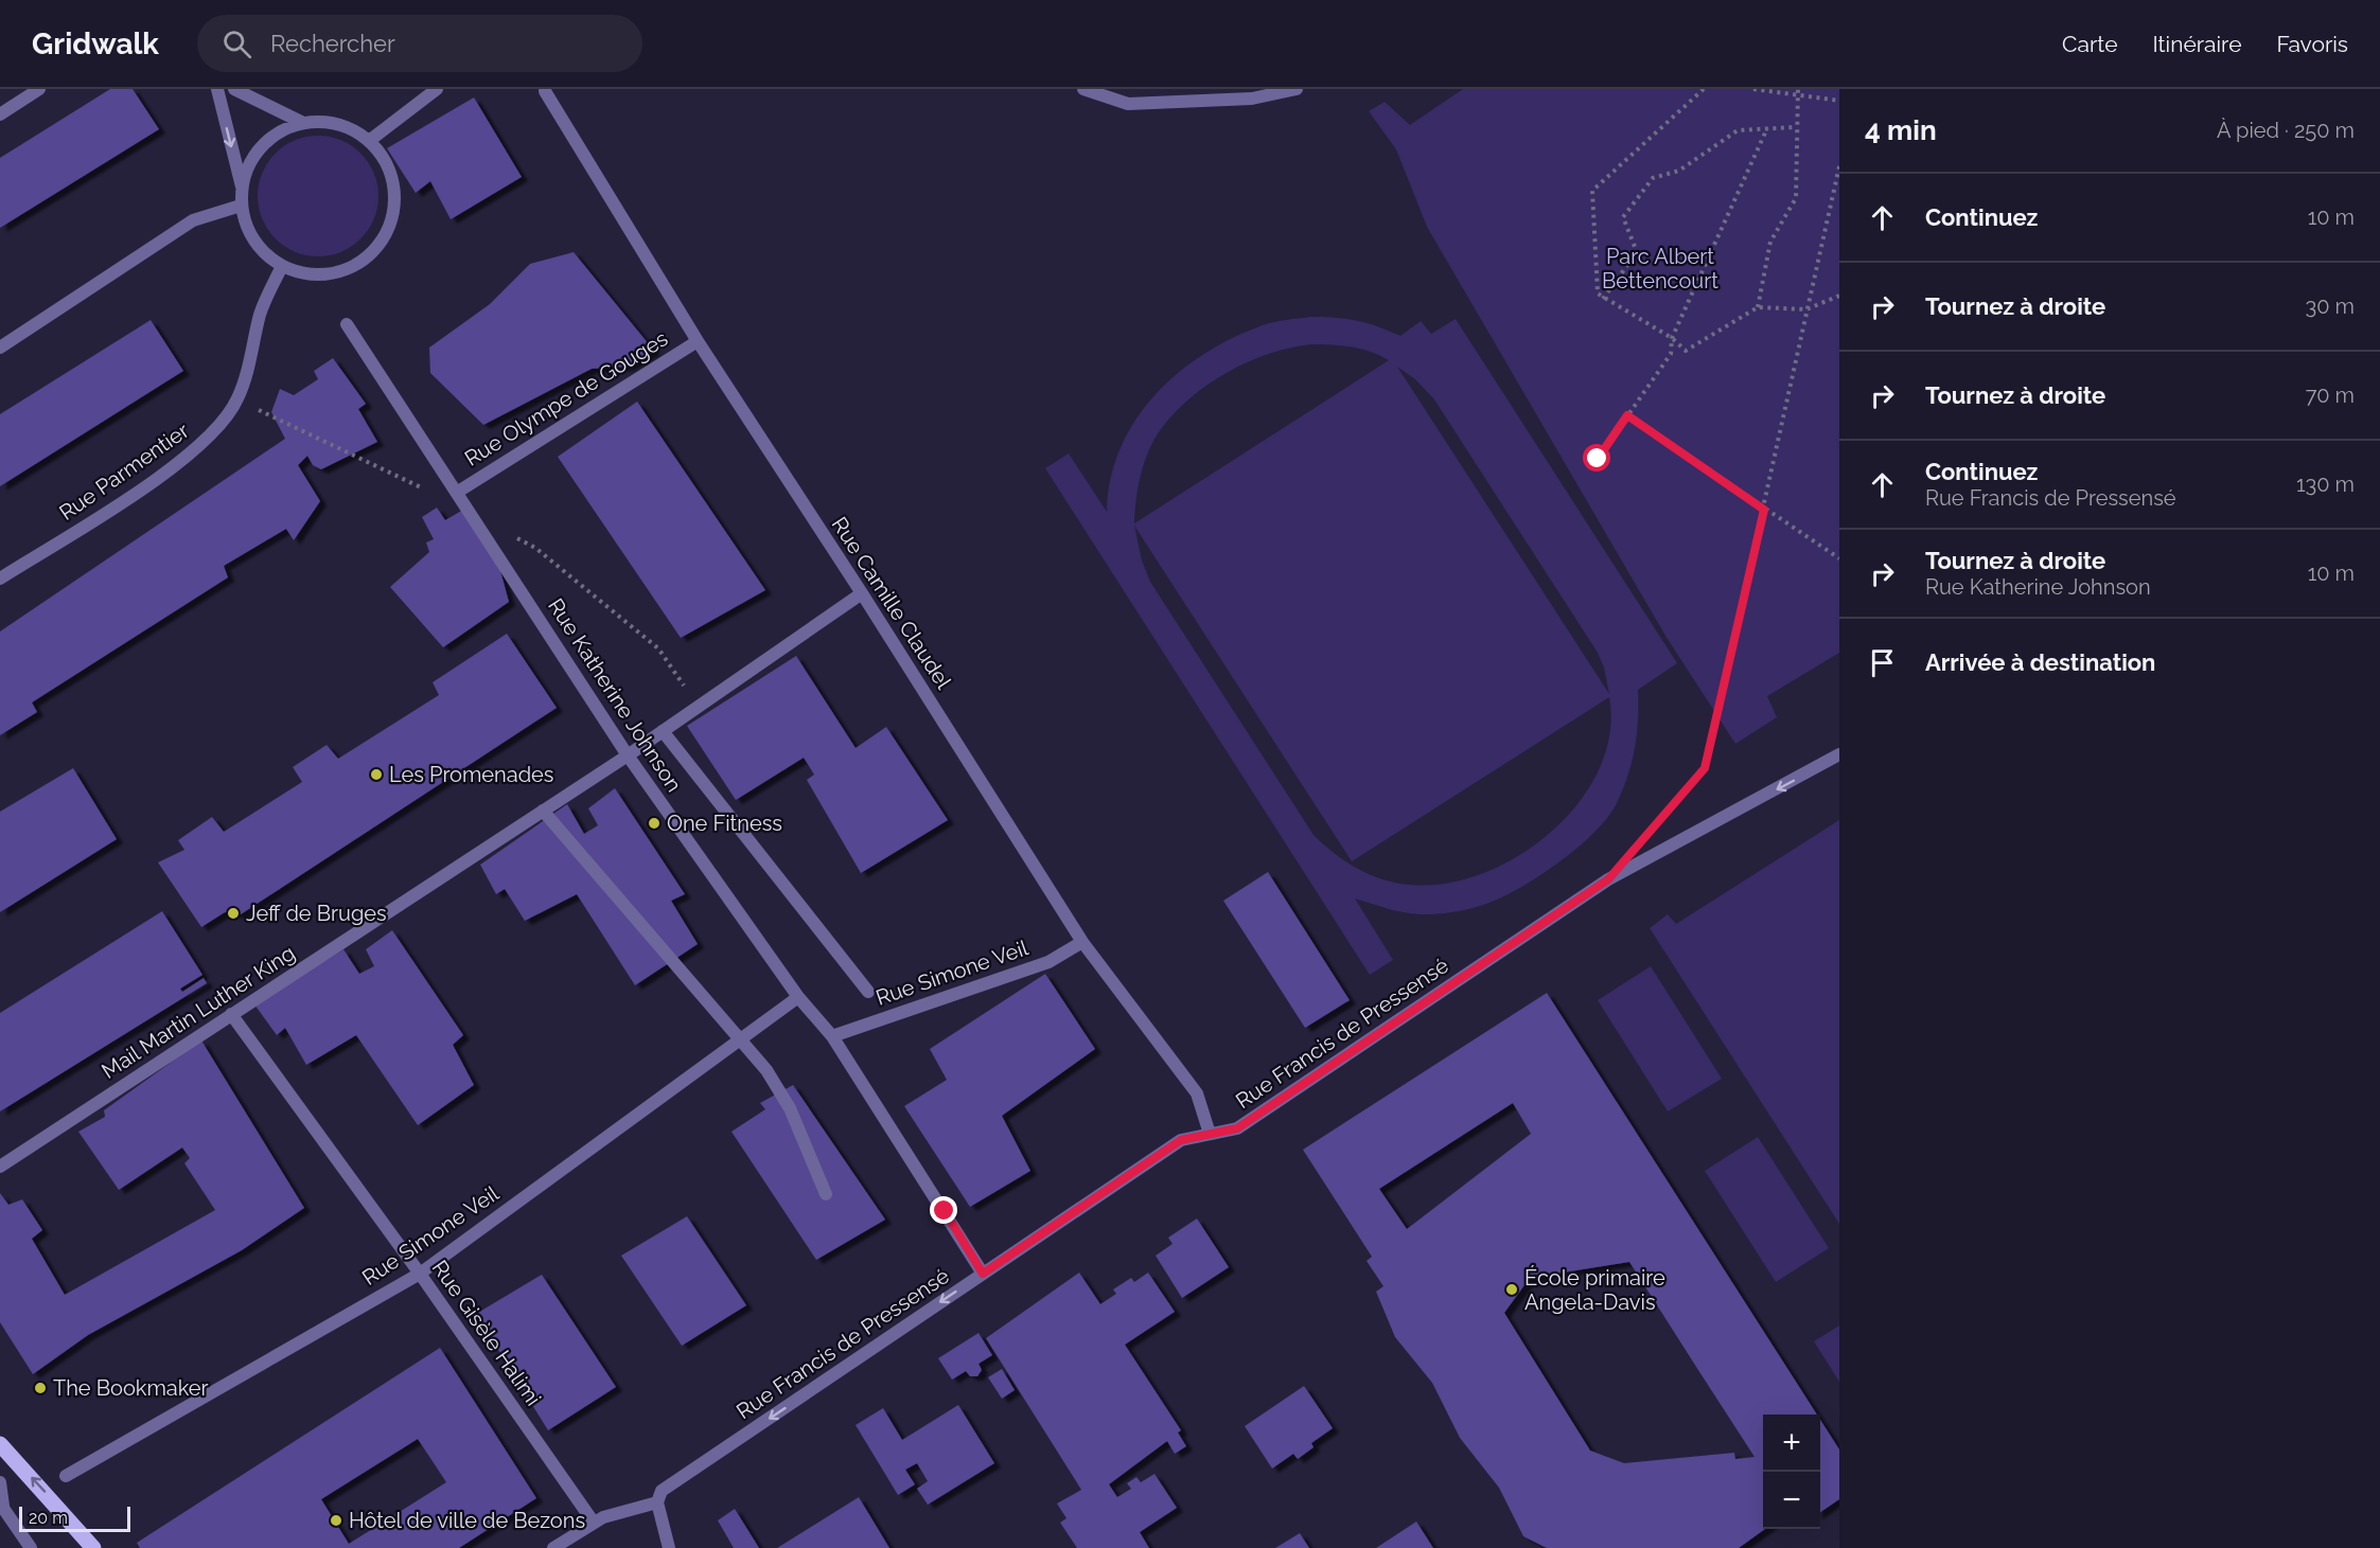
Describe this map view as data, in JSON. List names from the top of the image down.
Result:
{
  "streets": {
    "street": [
      "Rue Olympe de Gouges",
      "Rue Parmentier",
      "Rue Camille Claudel",
      "Rue Katherine Johnson",
      "Rue Simone Veil",
      "Mail Martin Luther King",
      "Rue Francis de Pressensé",
      "Rue Gisèle Halimi"
    ]
  },
  "crossings": [
    ["Rue Olympe de Gouges", "Rue Camille Claudel"],
    ["Rue Olympe de Gouges", "Rue Katherine Johnson"],
    ["Rue Camille Claudel", "Rue Simone Veil"],
    ["Rue Camille Claudel", "Mail Martin Luther King"],
    ["Rue Camille Claudel", "Rue Francis de Pressensé"],
    ["Rue Katherine Johnson", "Rue Simone Veil"],
    ["Rue Katherine Johnson", "Mail Martin Luther King"],
    ["Rue Katherine Johnson", "Rue Francis de Pressensé"],
    ["Rue Simone Veil", "Rue Gisèle Halimi"],
    ["Mail Martin Luther King", "Rue Gisèle Halimi"]
  ],
  "one_way": ["Rue Francis de Pressensé"],
  "parks": ["Parc Albert Bettencourt"],
  "places": [
    "Les Promenades",
    "One Fitness",
    "Jeff de Bruges",
    "École primaire Angela-Davis",
    "The Bookmaker",
    "Hôtel de ville de Bezons"
  ],
  "scale_bar": "20 m",
  "page": {
    "header": "Gridwalk",
    "search": "Rechercher",
    "nav": ["Carte", "Itinéraire", "Favoris"],
    "heading": ["4 min", "À pied · 250 m"],
    "list": [
      ["Continuez", "10 m"],
      ["Tournez à droite", "30 m"],
      ["Tournez à droite", "70 m"],
      ["Continuez", "Rue Francis de Pressensé", "130 m"],
      ["Tournez à droite", "Rue Katherine Johnson", "10 m"],
      "Arrivée à destination"
    ],
    "map_buttons": ["+", "−"],
    "scale": "20 m"
  }
}
